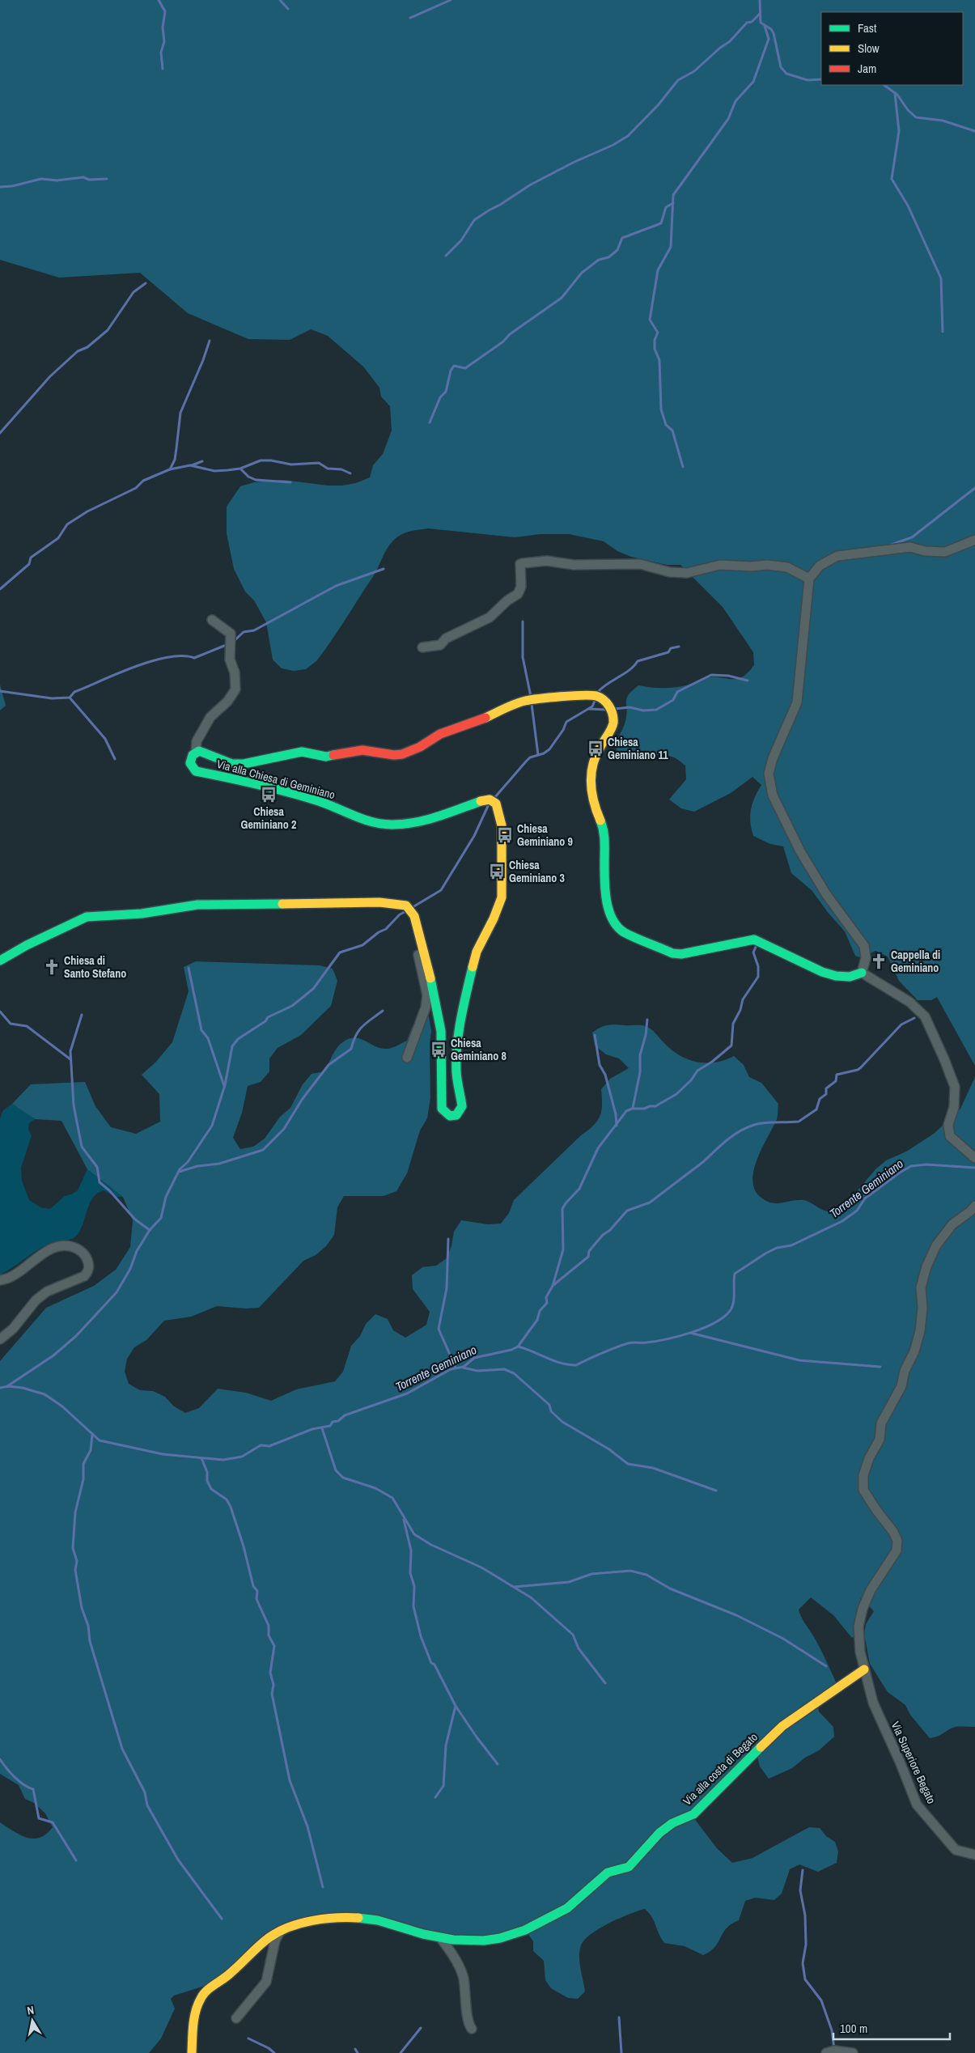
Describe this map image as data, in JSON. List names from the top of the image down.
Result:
{
  "streets": {
    "street": ["Via alla Chiesa di Geminiano", "Via Superiore Begato", "Via alla costa di Begato"]
  },
  "crossings": [
    ["Via Superiore Begato", "Via alla costa di Begato"]
  ],
  "water": ["Torrente Geminiano"],
  "places": {
    "bus stop": [
      "Chiesa Geminiano 11",
      "Chiesa Geminiano 2",
      "Chiesa Geminiano 9",
      "Chiesa Geminiano 3",
      "Chiesa Geminiano 8"
    ],
    "church": ["Cappella di Geminiano", "Chiesa di Santo Stefano"]
  },
  "legend": ["Fast", "Slow", "Jam"],
  "scale_bar": "100 m",
  "north": "top"
}
